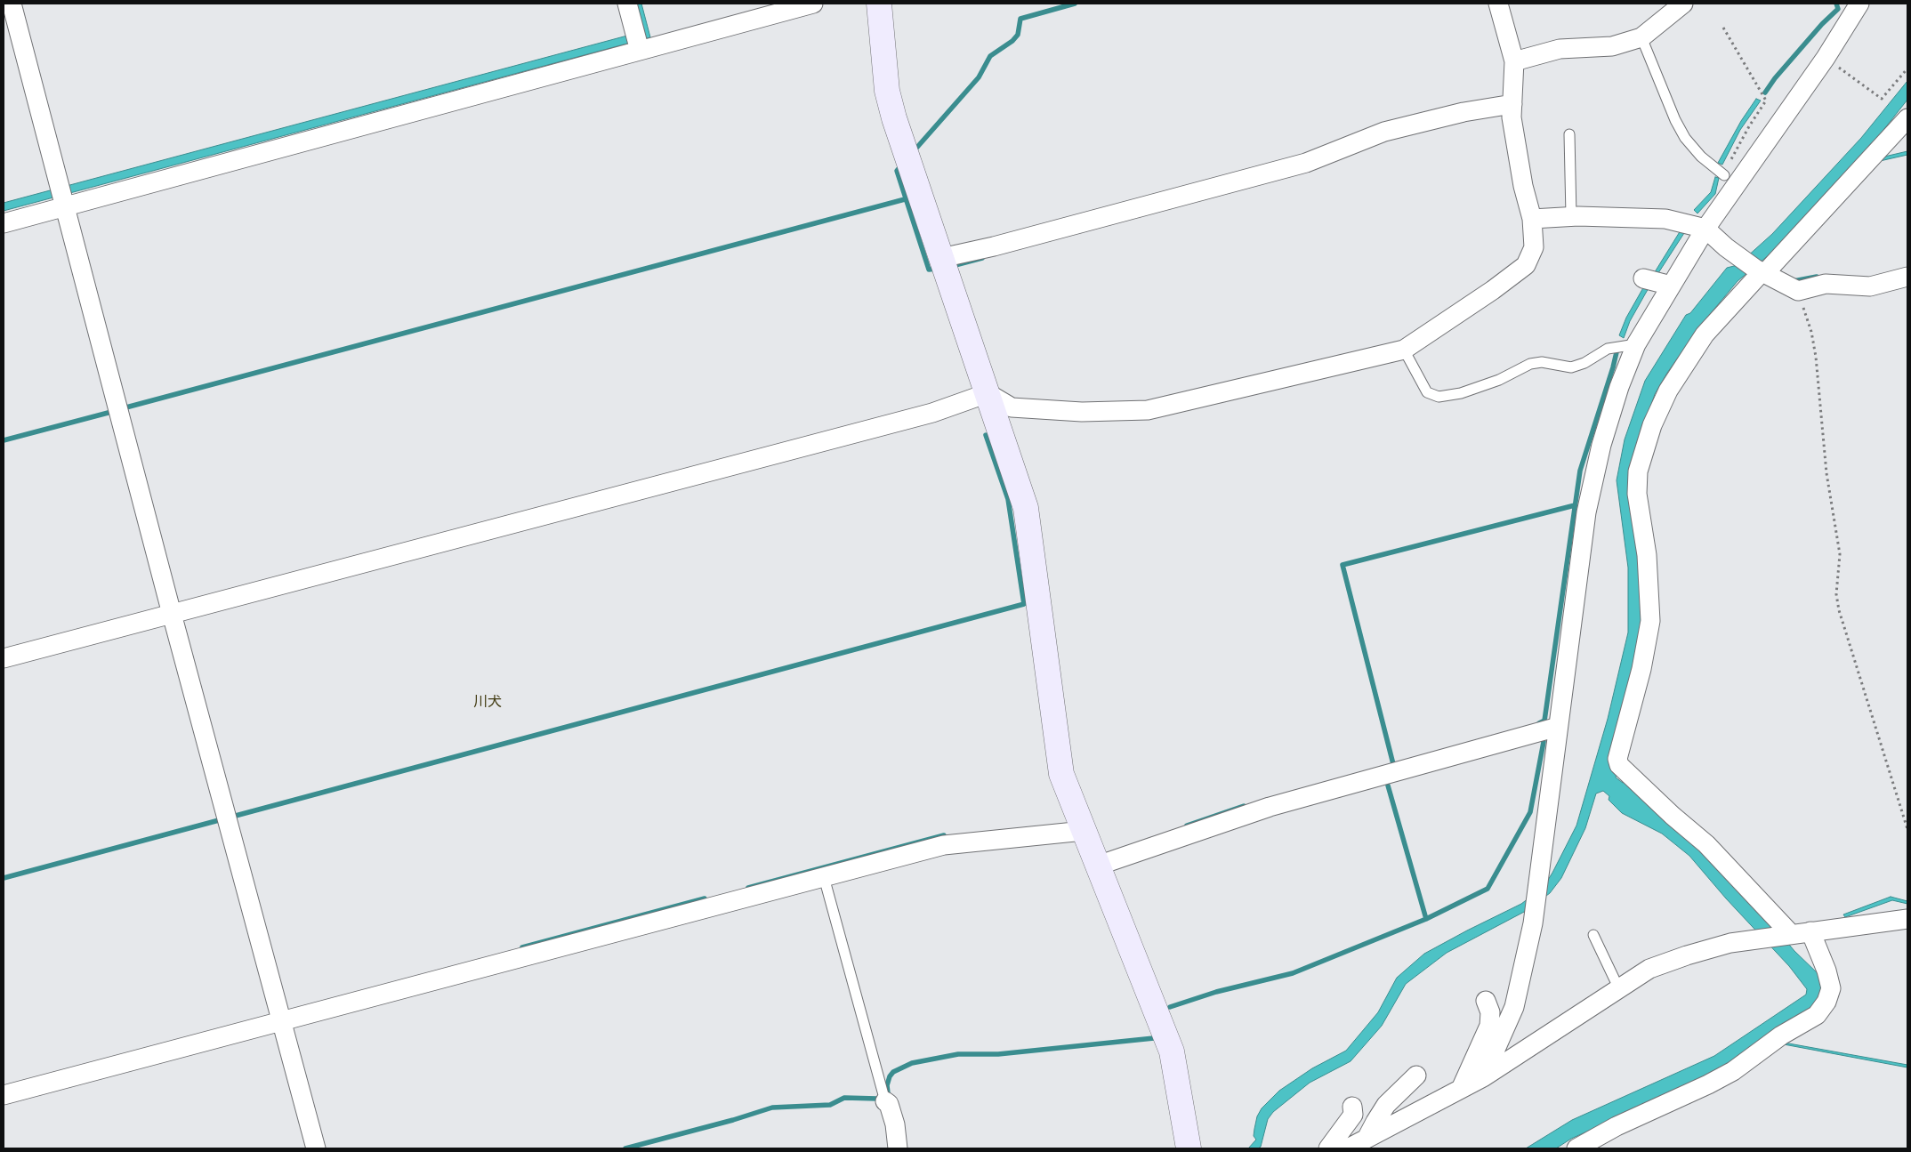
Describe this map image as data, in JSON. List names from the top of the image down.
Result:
{
  "districts": ["川犬"]
}
